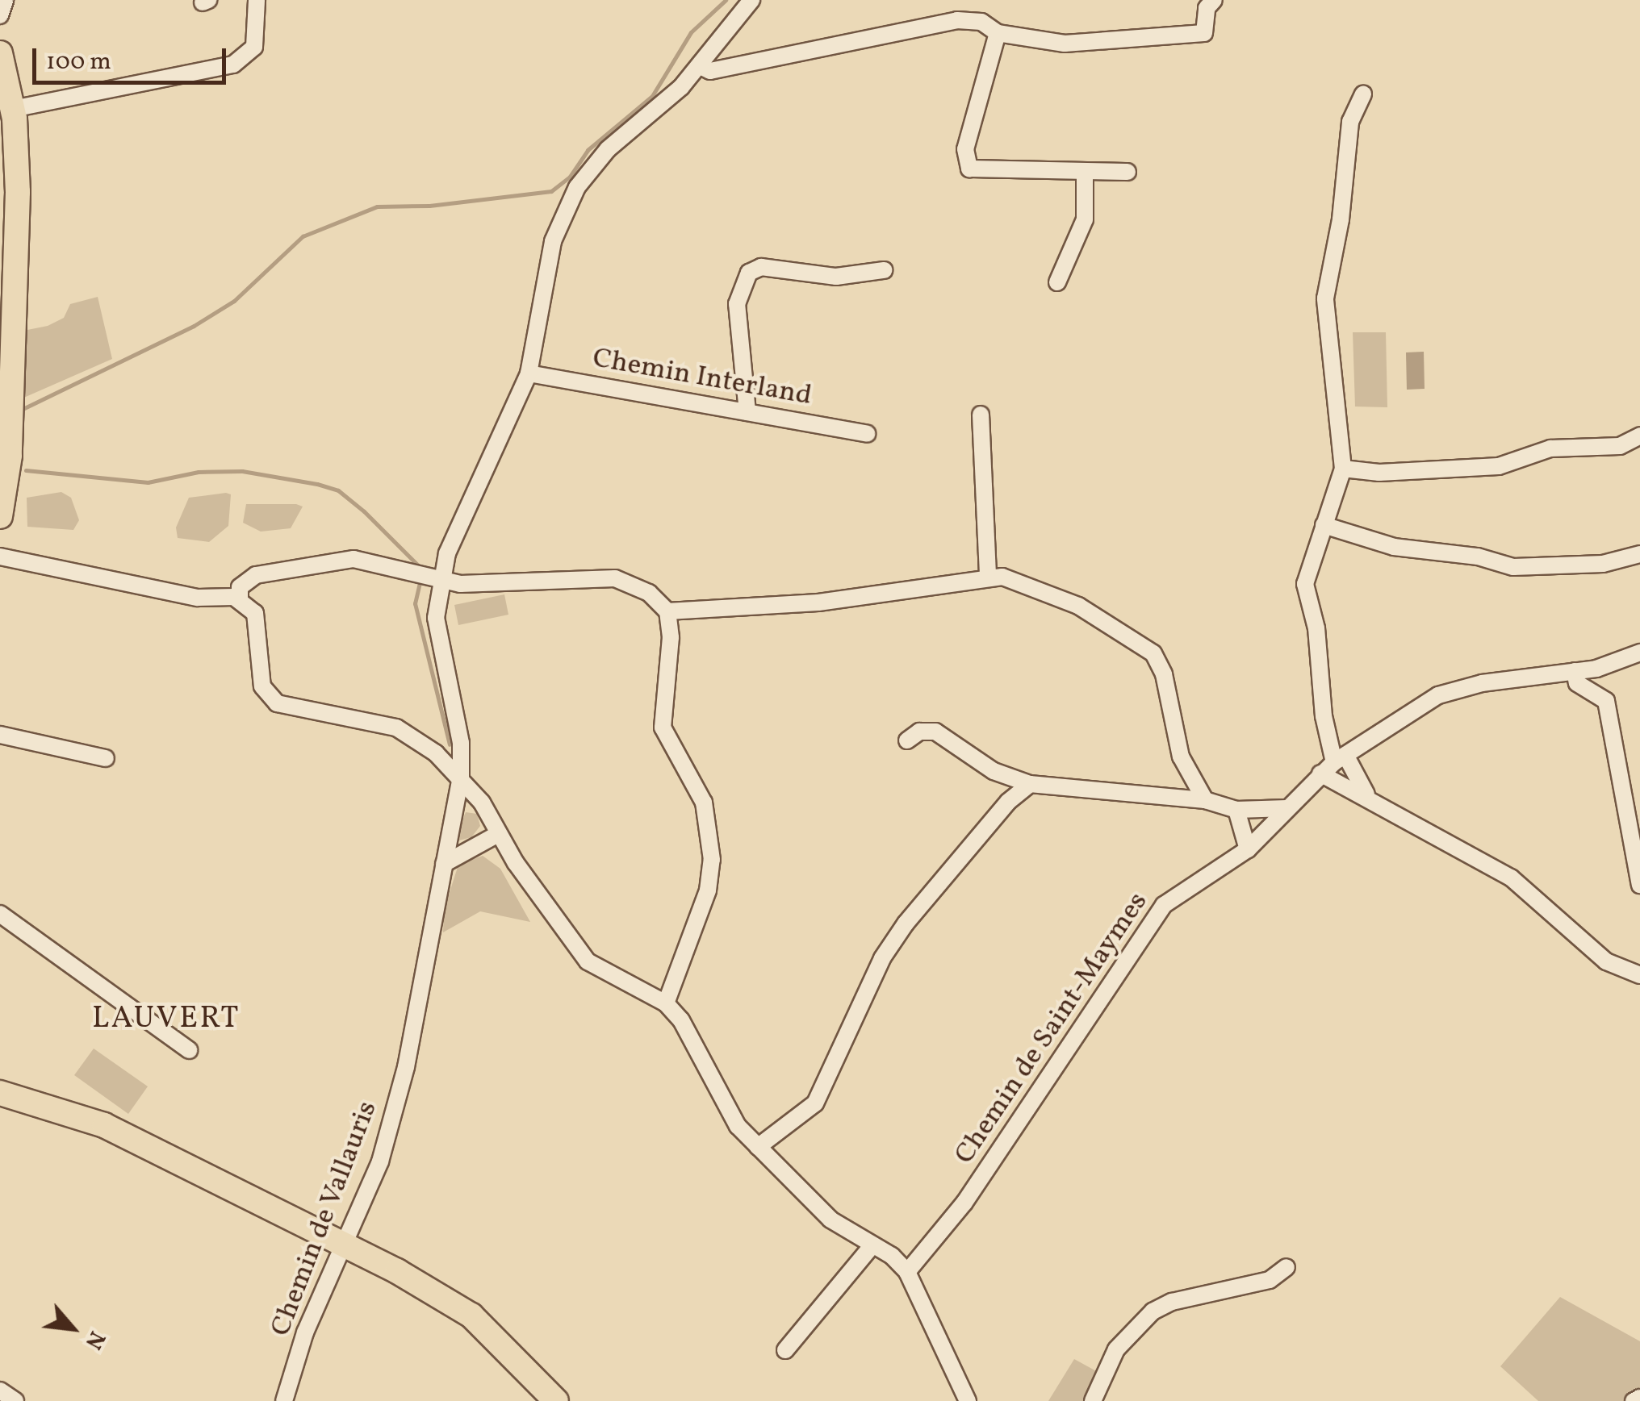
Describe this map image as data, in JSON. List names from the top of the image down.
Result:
{
  "streets": {
    "street": ["Chemin Interland", "Chemin de Saint-Maymes", "Chemin de Vallauris"]
  },
  "crossings": [
    ["Chemin Interland", "Chemin de Vallauris"]
  ],
  "districts": ["LAUVERT"],
  "scale_bar": "100 m",
  "north": "bottom right"
}
